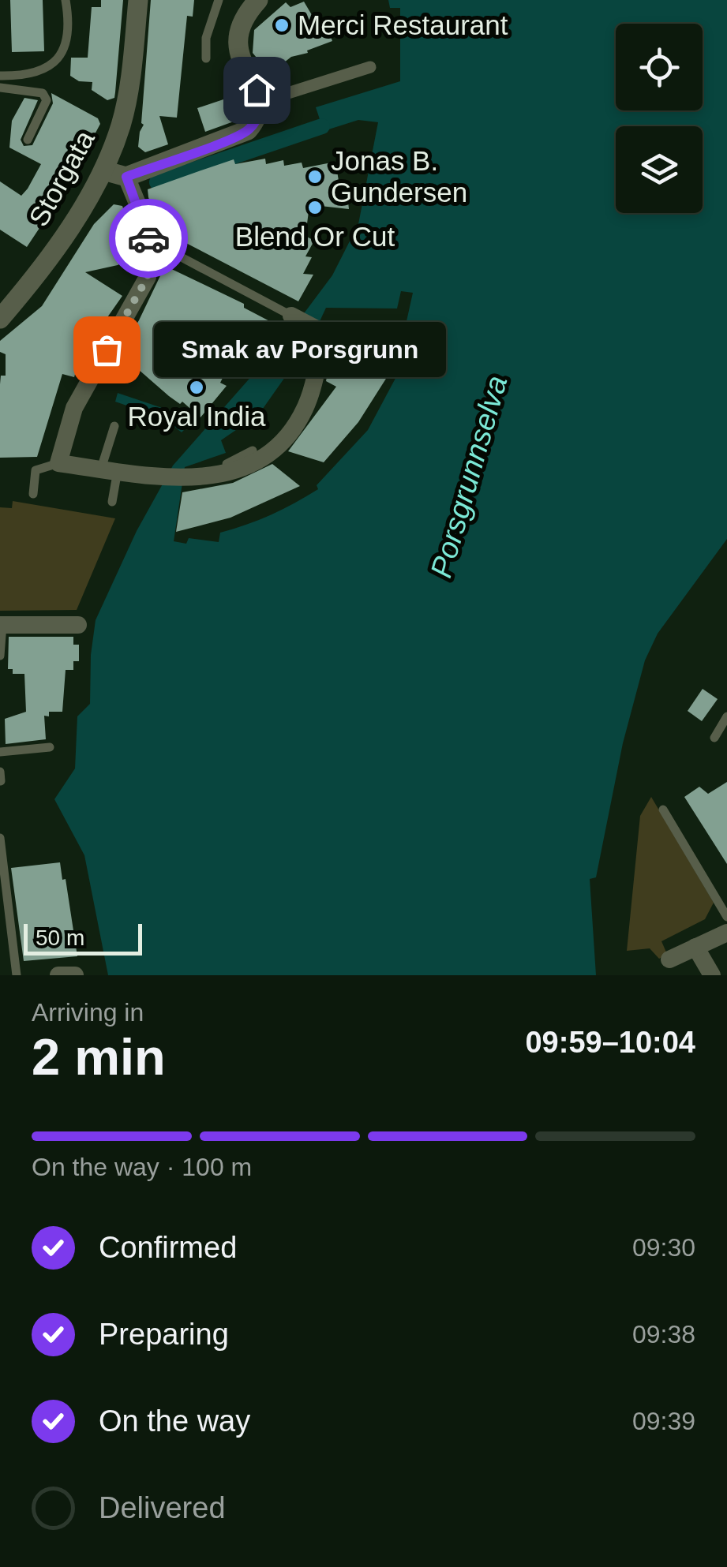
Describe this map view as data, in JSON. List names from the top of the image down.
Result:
{
  "streets": {
    "street": ["Storgata"]
  },
  "water": ["Porsgrunnselva"],
  "places": [
    "Merci Restaurant",
    "Jonas B. Gundersen",
    "Blend Or Cut",
    "Smak av Porsgrunn",
    "Royal India"
  ],
  "scale_bar": "50 m",
  "page": {
    "bubble": "Smak av Porsgrunn",
    "scale": "50 m",
    "heading": ["2 min", "Arriving in", "09:59–10:04"],
    "bar": "On the way · 100 m",
    "list": [
      ["Confirmed", "09:30"],
      ["Preparing", "09:38"],
      ["On the way", "09:39"],
      "Delivered"
    ]
  }
}
